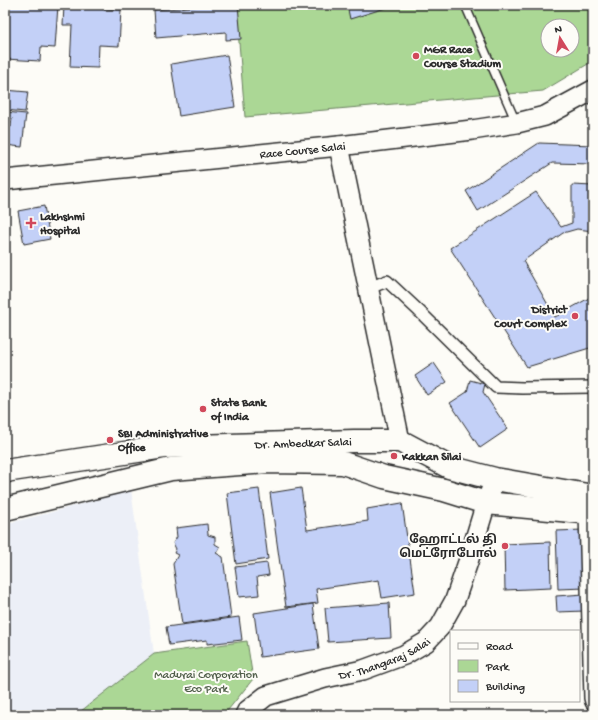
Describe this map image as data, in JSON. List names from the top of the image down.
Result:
{
  "streets": {
    "main road": ["Dr. Ambedkar Salai"],
    "street": ["Race Course Salai", "Dr. Thangaraj Salai"]
  },
  "crossings": [
    ["Dr. Ambedkar Salai", "Dr. Thangaraj Salai"]
  ],
  "parks": ["Madurai Corporation Eco Park"],
  "places": {
    "other": [
      "MGR Race Course Stadium",
      "District Court Complex",
      "State Bank of India",
      "SBI Administrative Office",
      "Kakkan Silai",
      "ஹோட்டல் தி மெட்ரோபோல்"
    ],
    "health": ["Lakhshmi Hospital"]
  },
  "legend": ["Road", "Park", "Building"],
  "north": "top"
}
